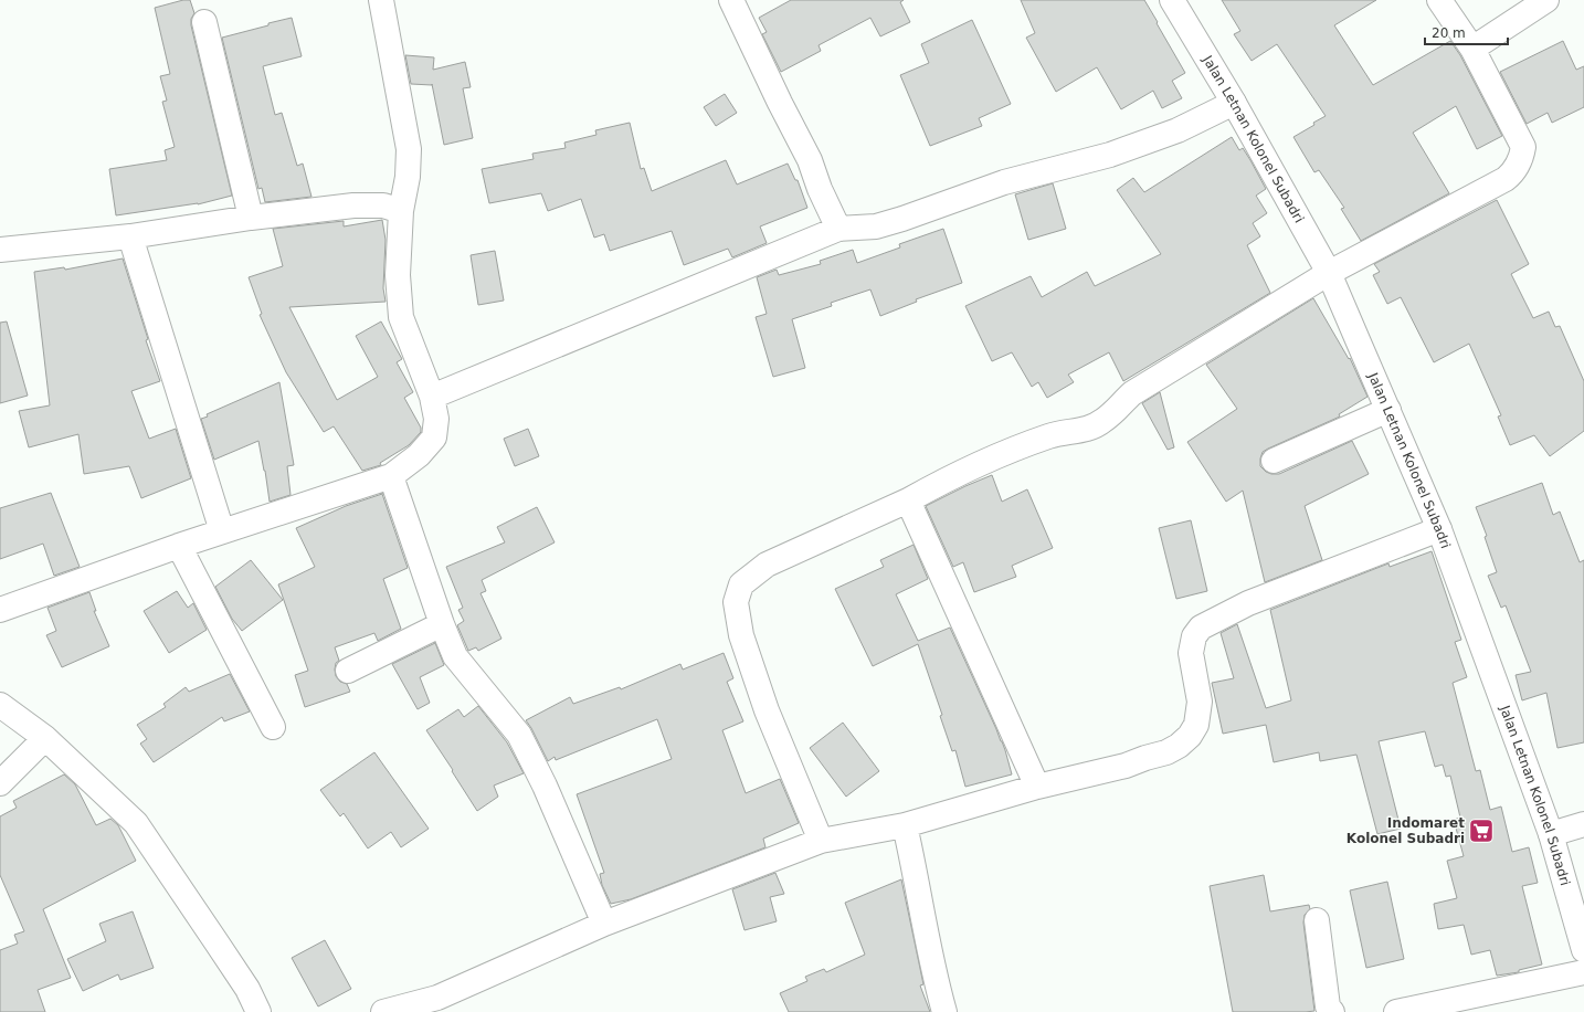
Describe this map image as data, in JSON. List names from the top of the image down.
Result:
{
  "streets": {
    "street": ["Jalan Letnan Kolonel Subadri"]
  },
  "places": {
    "supermarket": ["Indomaret Kolonel Subadri"]
  },
  "scale_bar": "20 m"
}
